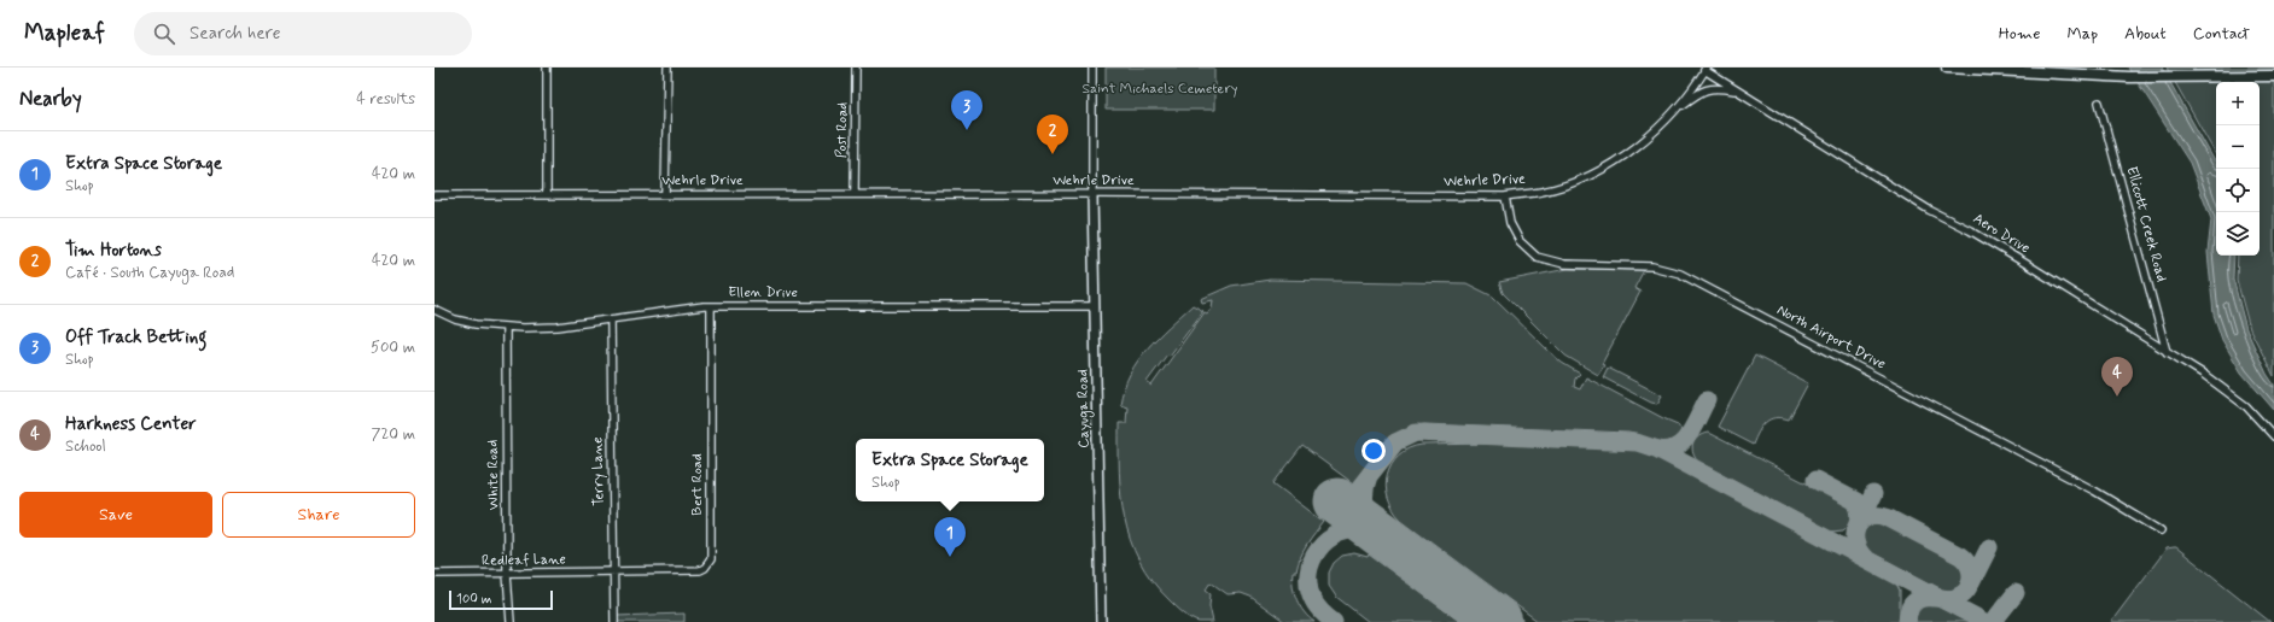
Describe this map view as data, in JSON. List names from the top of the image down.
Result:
{
  "streets": {
    "main road": ["Cayuga Road"],
    "street": [
      "Post Road",
      "Wehrle Drive",
      "Ellicott Creek Road",
      "Aero Drive",
      "Ellen Drive",
      "North Airport Drive",
      "Terry Lane",
      "White Road",
      "Bert Road",
      "Redleaf Lane"
    ]
  },
  "crossings": [
    ["Post Road", "Wehrle Drive"],
    ["Wehrle Drive", "Aero Drive"],
    ["Wehrle Drive", "North Airport Drive"],
    ["Wehrle Drive", "Cayuga Road"],
    ["Ellicott Creek Road", "Aero Drive"],
    ["Ellen Drive", "Cayuga Road"],
    ["Ellen Drive", "Terry Lane"],
    ["Ellen Drive", "White Road"],
    ["Ellen Drive", "Bert Road"],
    ["Terry Lane", "Bert Road"],
    ["Terry Lane", "Redleaf Lane"],
    ["White Road", "Redleaf Lane"],
    ["Bert Road", "Redleaf Lane"]
  ],
  "parks": ["Saint Michaels Cemetery"],
  "scale_bar": "100 m",
  "page": {
    "header": "Mapleaf",
    "search": "Search here",
    "nav": [
      "Home",
      "Map",
      "About",
      "Contact"
    ],
    "heading": ["Nearby", "4 results"],
    "map_buttons": ["+", "−"],
    "pins": [
      "3",
      "2",
      "4",
      "1"
    ],
    "list": [
      {
        "mark": "1",
        "name": "Extra Space Storage",
        "note": "Shop",
        "value": "420 m"
      },
      {
        "mark": "2",
        "name": "Tim Hortons",
        "note": "Café · South Cayuga Road",
        "value": "420 m"
      },
      {
        "mark": "3",
        "name": "Off Track Betting",
        "note": "Shop",
        "value": "500 m"
      },
      {
        "mark": "4",
        "name": "Harkness Center",
        "note": "School",
        "value": "720 m"
      }
    ],
    "popup": ["Extra Space Storage", "Shop"],
    "buttons": ["Save", "Share"],
    "scale": "100 m"
  }
}
